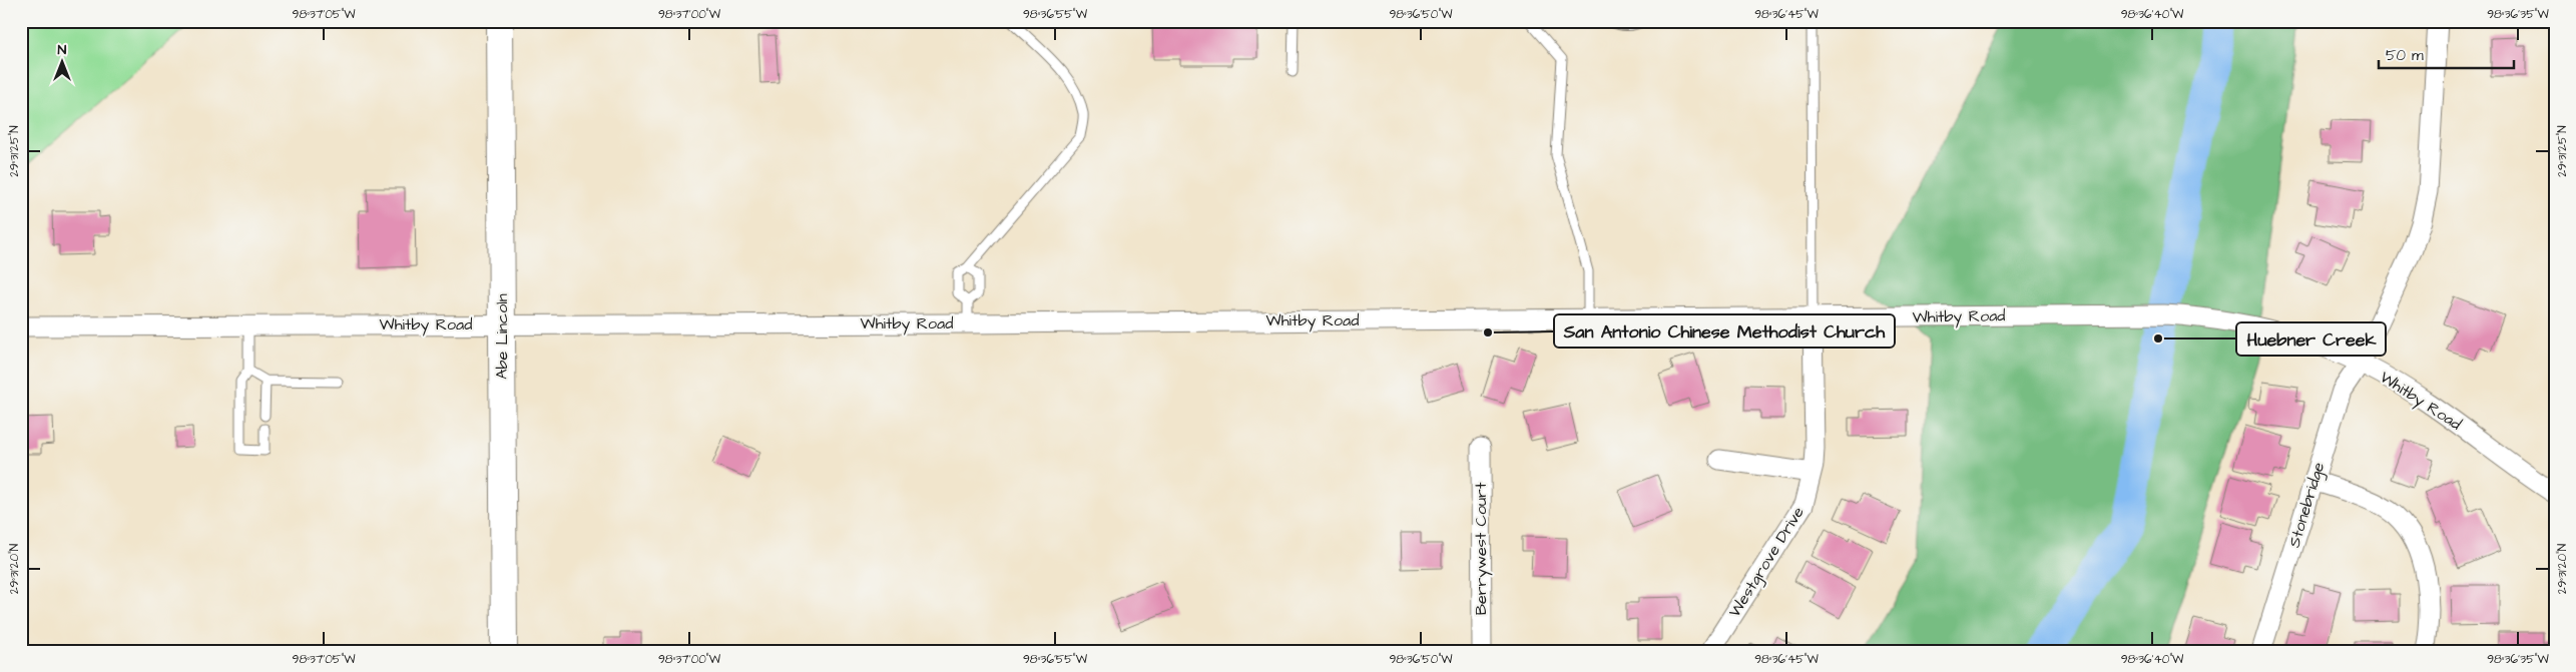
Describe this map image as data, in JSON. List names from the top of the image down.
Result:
{
  "streets": {
    "street": [
      "Whitby Road",
      "Abe Lincoln",
      "Stonebridge",
      "Berrywest Court",
      "Westgrove Drive"
    ]
  },
  "crossings": [
    ["Whitby Road", "Abe Lincoln"],
    ["Whitby Road", "Stonebridge"],
    ["Whitby Road", "Westgrove Drive"]
  ],
  "places": ["San Antonio Chinese Methodist Church", "Huebner Creek"],
  "scale_bar": "50 m",
  "north": "top",
  "coordinates": [
    "98°37'05\"W",
    "98°37'00\"W",
    "98°36'55\"W",
    "98°36'50\"W",
    "98°36'45\"W",
    "98°36'40\"W",
    "98°36'35\"W",
    "29°31'25\"N",
    "29°31'20\"N"
  ]
}
